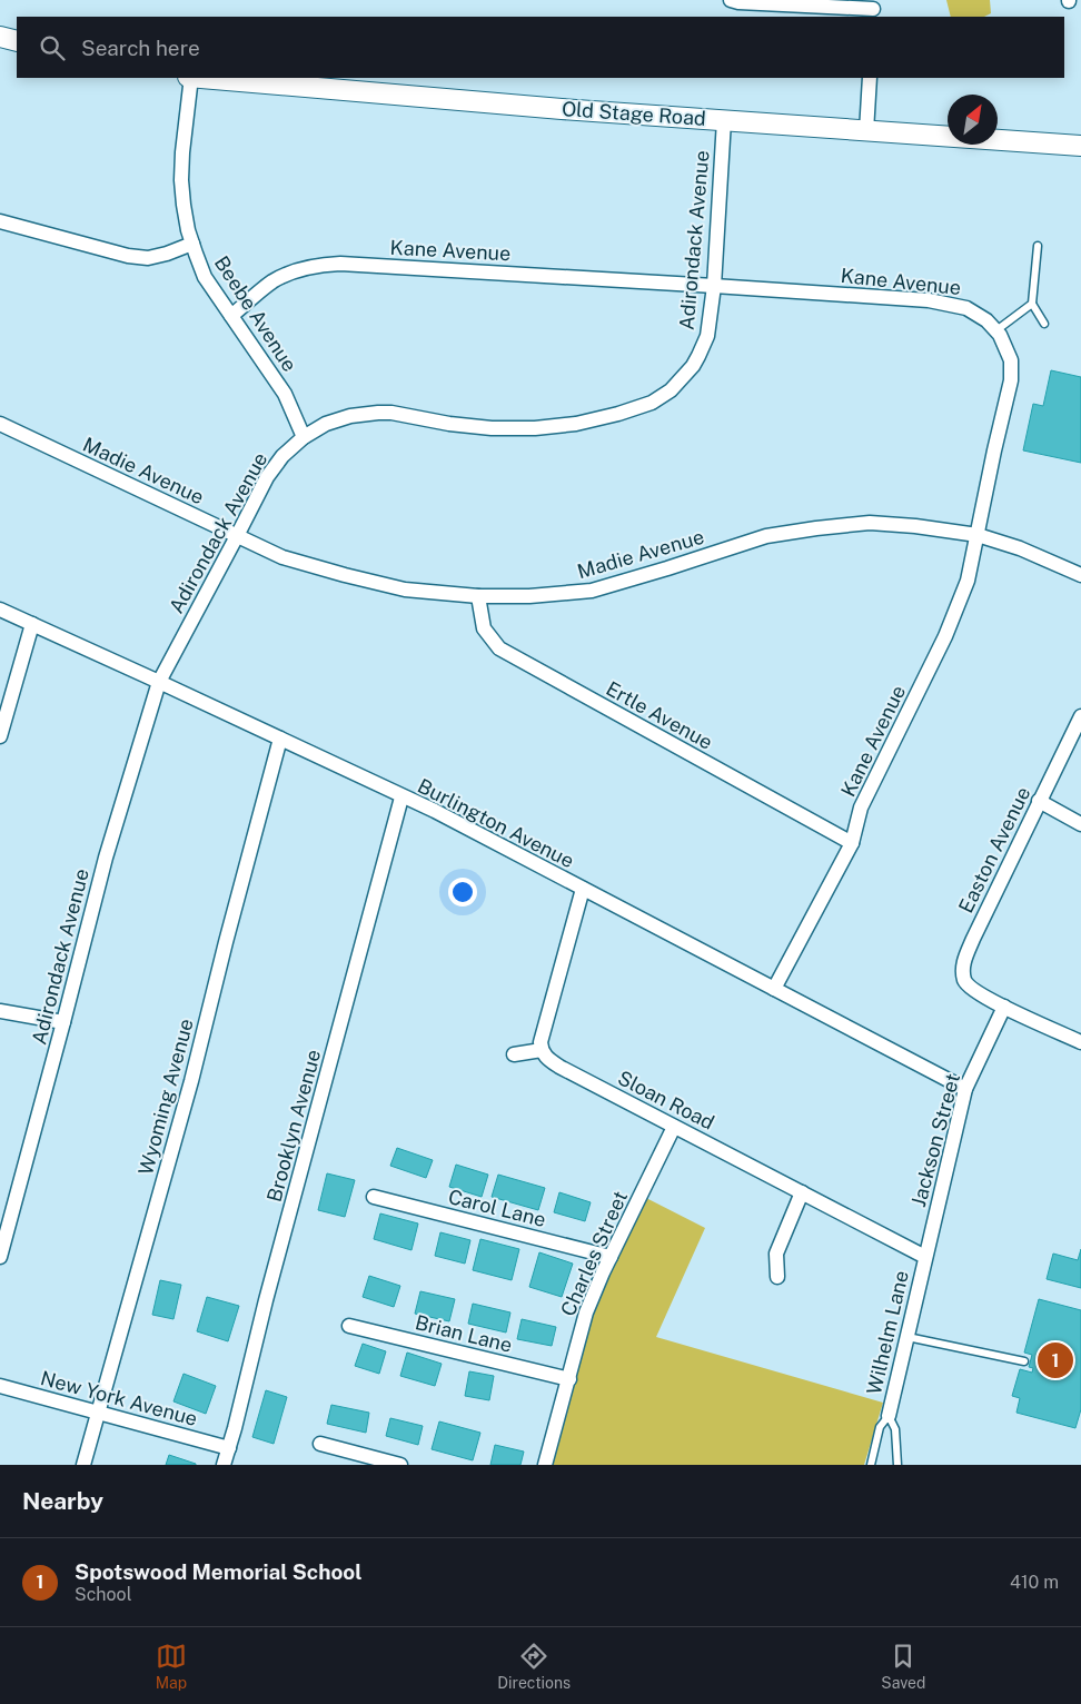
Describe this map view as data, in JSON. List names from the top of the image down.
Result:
{
  "streets": {
    "main road": ["Old Stage Road"],
    "street": [
      "Adirondack Avenue",
      "Kane Avenue",
      "Beebe Avenue",
      "Madie Avenue",
      "Ertle Avenue",
      "Burlington Avenue",
      "Easton Avenue",
      "Wyoming Avenue",
      "Sloan Road",
      "Brooklyn Avenue",
      "Jackson Street",
      "Carol Lane",
      "Charles Street",
      "Wilhelm Lane",
      "Brian Lane",
      "New York Avenue"
    ]
  },
  "crossings": [
    ["Old Stage Road", "Adirondack Avenue"],
    ["Adirondack Avenue", "Kane Avenue"],
    ["Adirondack Avenue", "Beebe Avenue"],
    ["Adirondack Avenue", "Madie Avenue"],
    ["Adirondack Avenue", "Burlington Avenue"],
    ["Kane Avenue", "Beebe Avenue"],
    ["Kane Avenue", "Madie Avenue"],
    ["Kane Avenue", "Ertle Avenue"],
    ["Kane Avenue", "Burlington Avenue"],
    ["Madie Avenue", "Ertle Avenue"],
    ["Burlington Avenue", "Wyoming Avenue"],
    ["Burlington Avenue", "Brooklyn Avenue"],
    ["Burlington Avenue", "Jackson Street"],
    ["Easton Avenue", "Jackson Street"],
    ["Wyoming Avenue", "New York Avenue"],
    ["Sloan Road", "Jackson Street"],
    ["Sloan Road", "Charles Street"],
    ["Sloan Road", "Wilhelm Lane"],
    ["Brooklyn Avenue", "New York Avenue"],
    ["Jackson Street", "Wilhelm Lane"],
    ["Carol Lane", "Charles Street"],
    ["Charles Street", "Brian Lane"]
  ],
  "north": "top right",
  "page": {
    "search": "Search here",
    "pins": "1",
    "heading": "Nearby",
    "list": [
      {
        "mark": "1",
        "name": "Spotswood Memorial School",
        "note": "School",
        "value": "410 m"
      }
    ],
    "nav": ["Map", "Directions", "Saved"]
  }
}
